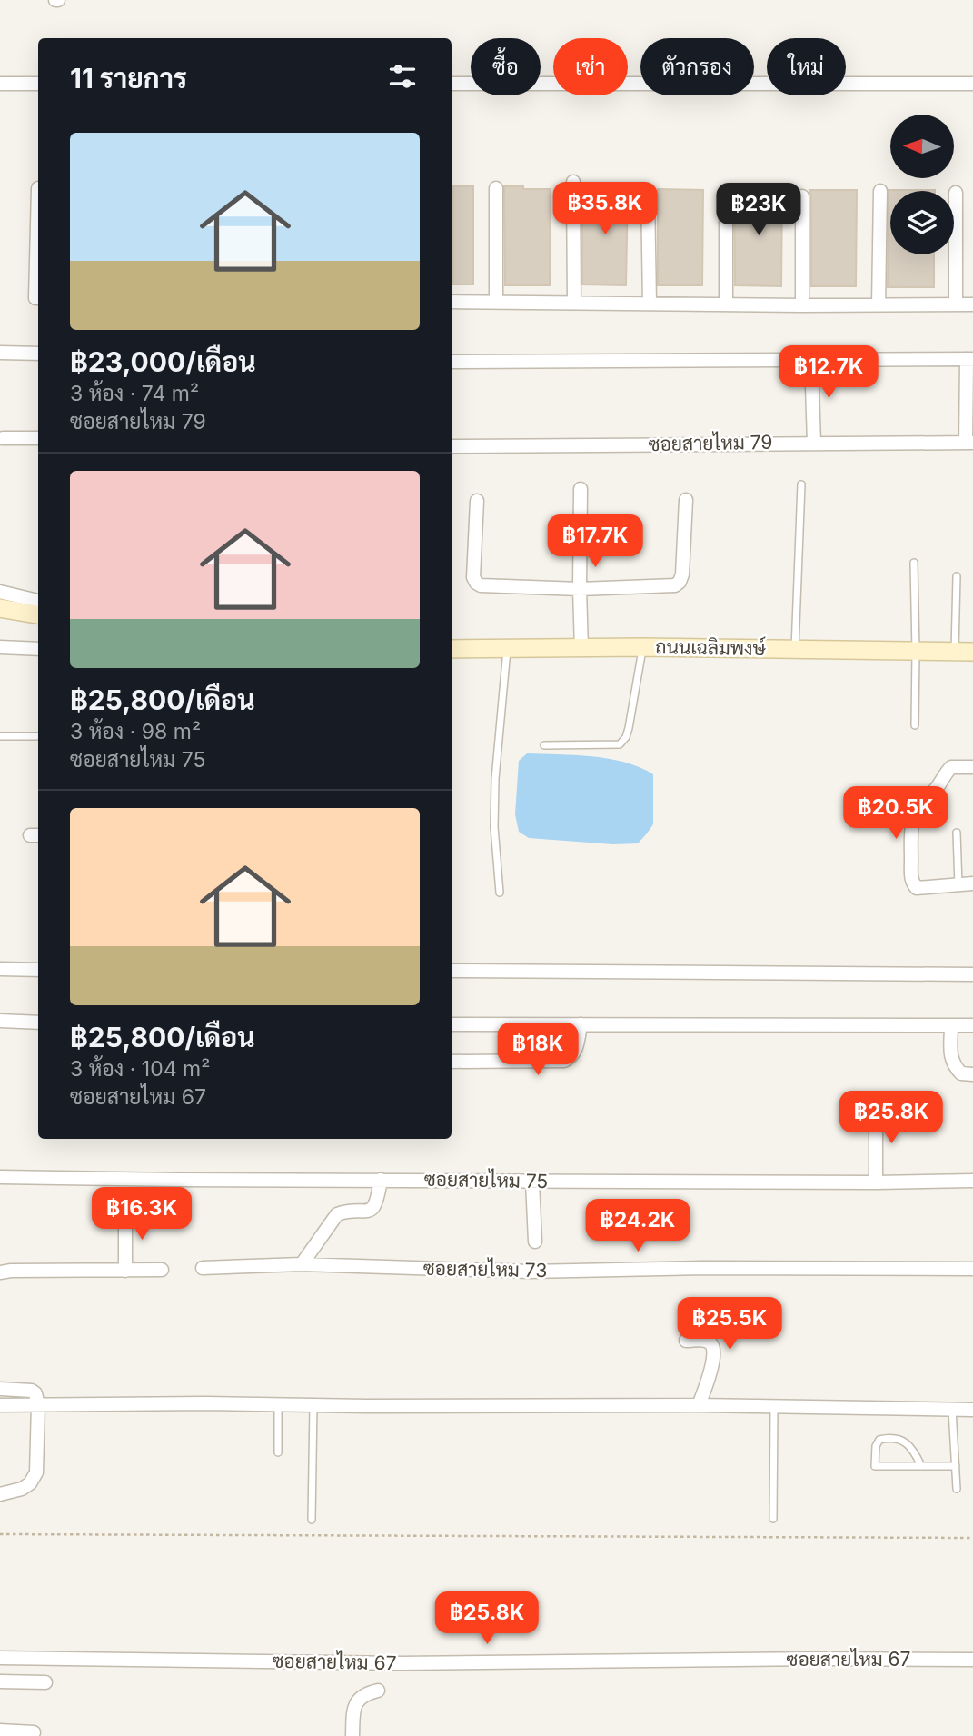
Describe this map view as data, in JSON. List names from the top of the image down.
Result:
{
  "streets": {
    "main road": ["ถนนเฉลิมพงษ์"],
    "street": [
      "ซอยสายไหม 79",
      "ซอยสายไหม 75",
      "ซอยสายไหม 73",
      "ซอยสายไหม 67"
    ]
  },
  "north": "left",
  "page": {
    "chip": [
      "ซื้อ",
      "เช่า",
      "ตัวกรอง",
      "ใหม่"
    ],
    "heading": "11 รายการ",
    "list": [
      {
        "name": "฿23,000/เดือน",
        "note": "3 ห้อง · 74 m² · ซอยสายไหม 79"
      },
      {
        "name": "฿25,800/เดือน",
        "note": "3 ห้อง · 98 m² · ซอยสายไหม 75"
      },
      {
        "name": "฿25,800/เดือน",
        "note": "3 ห้อง · 104 m² · ซอยสายไหม 67"
      }
    ],
    "price": [
      "฿35.8K",
      "฿23K",
      "฿12.7K",
      "฿17.7K",
      "฿20.5K",
      "฿18K",
      "฿25.8K",
      "฿16.3K",
      "฿24.2K",
      "฿25.5K",
      "฿25.8K"
    ]
  }
}
